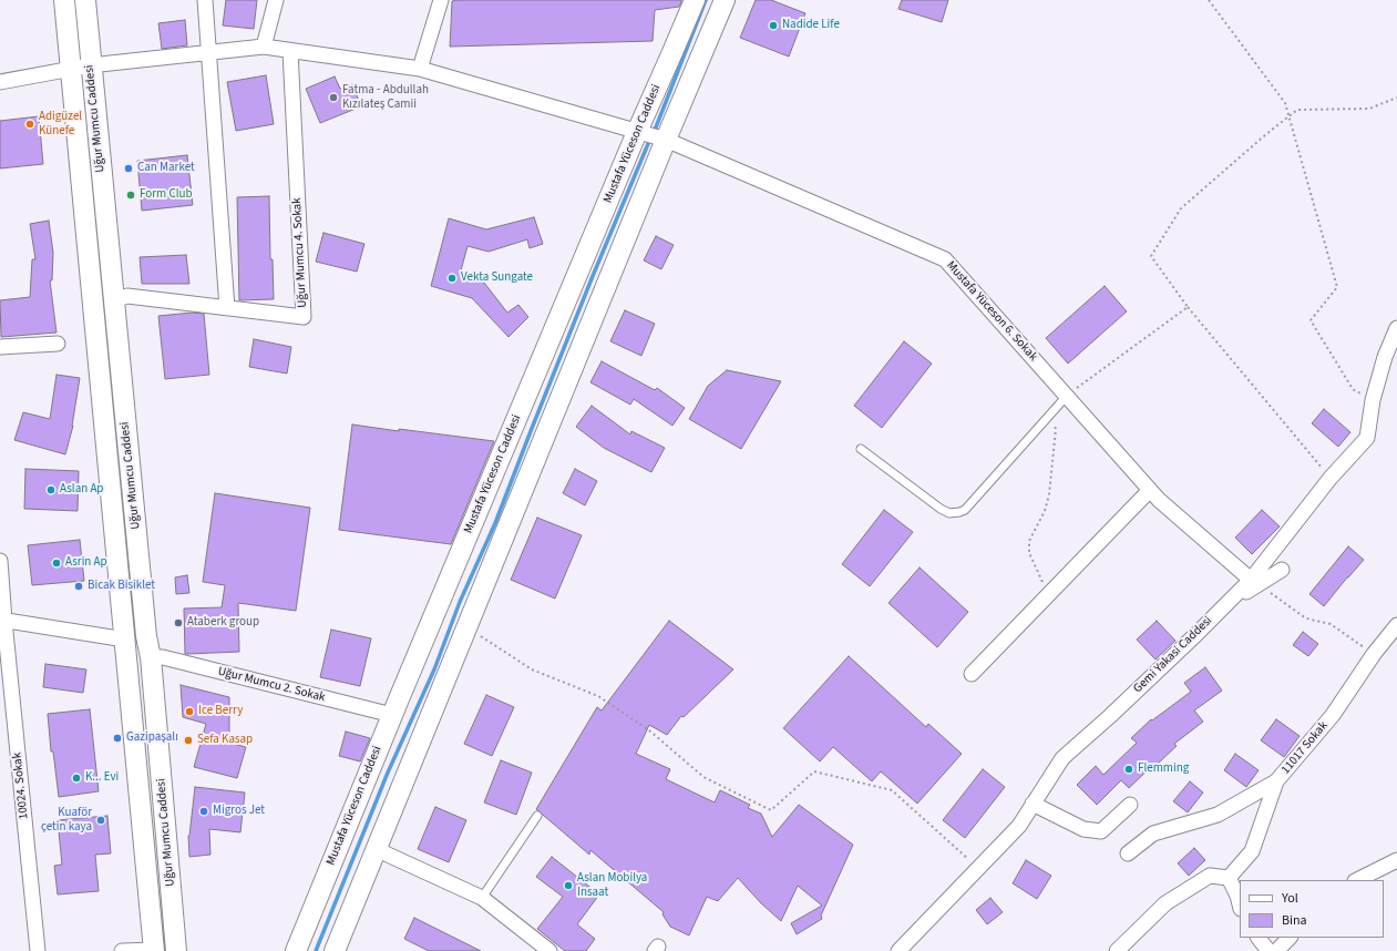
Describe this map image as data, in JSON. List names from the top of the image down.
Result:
{
  "streets": {
    "street": [
      "Uğur Mumcu Caddesi",
      "Mustafa Yüceson Caddesi",
      "Uğur Mumcu 4. Sokak",
      "Mustafa Yüceson 6. Sokak",
      "Gemi Yakasi Caddesi",
      "Uğur Mumcu 2. Sokak",
      "11017 Sokak",
      "10024. Sokak"
    ]
  },
  "crossings": [
    ["Uğur Mumcu Caddesi", "Uğur Mumcu 4. Sokak"],
    ["Uğur Mumcu Caddesi", "Mustafa Yüceson 6. Sokak"],
    ["Uğur Mumcu Caddesi", "Uğur Mumcu 2. Sokak"],
    ["Mustafa Yüceson Caddesi", "Mustafa Yüceson 6. Sokak"],
    ["Mustafa Yüceson Caddesi", "Uğur Mumcu 2. Sokak"],
    ["Uğur Mumcu 4. Sokak", "Mustafa Yüceson 6. Sokak"],
    ["Mustafa Yüceson 6. Sokak", "Gemi Yakasi Caddesi"]
  ],
  "places": [
    "Nadide Life",
    "Fatma - Abdullah Kızılateş Camii",
    "Adigüzel Künefe",
    "Can Market",
    "Form Club",
    "Vekta Sungate",
    "Aslan Ap",
    "Asrin Ap",
    "Bicak Bisiklet",
    "Ataberk group",
    "Ice Berry",
    "Gazipaşalı",
    "Sefa Kasap",
    "Flemming",
    "K... Evi",
    "Migros Jet",
    "Kuaför çetin kaya",
    "Aslan Mobilya Insaat"
  ],
  "legend": ["Yol", "Bina"]
}
